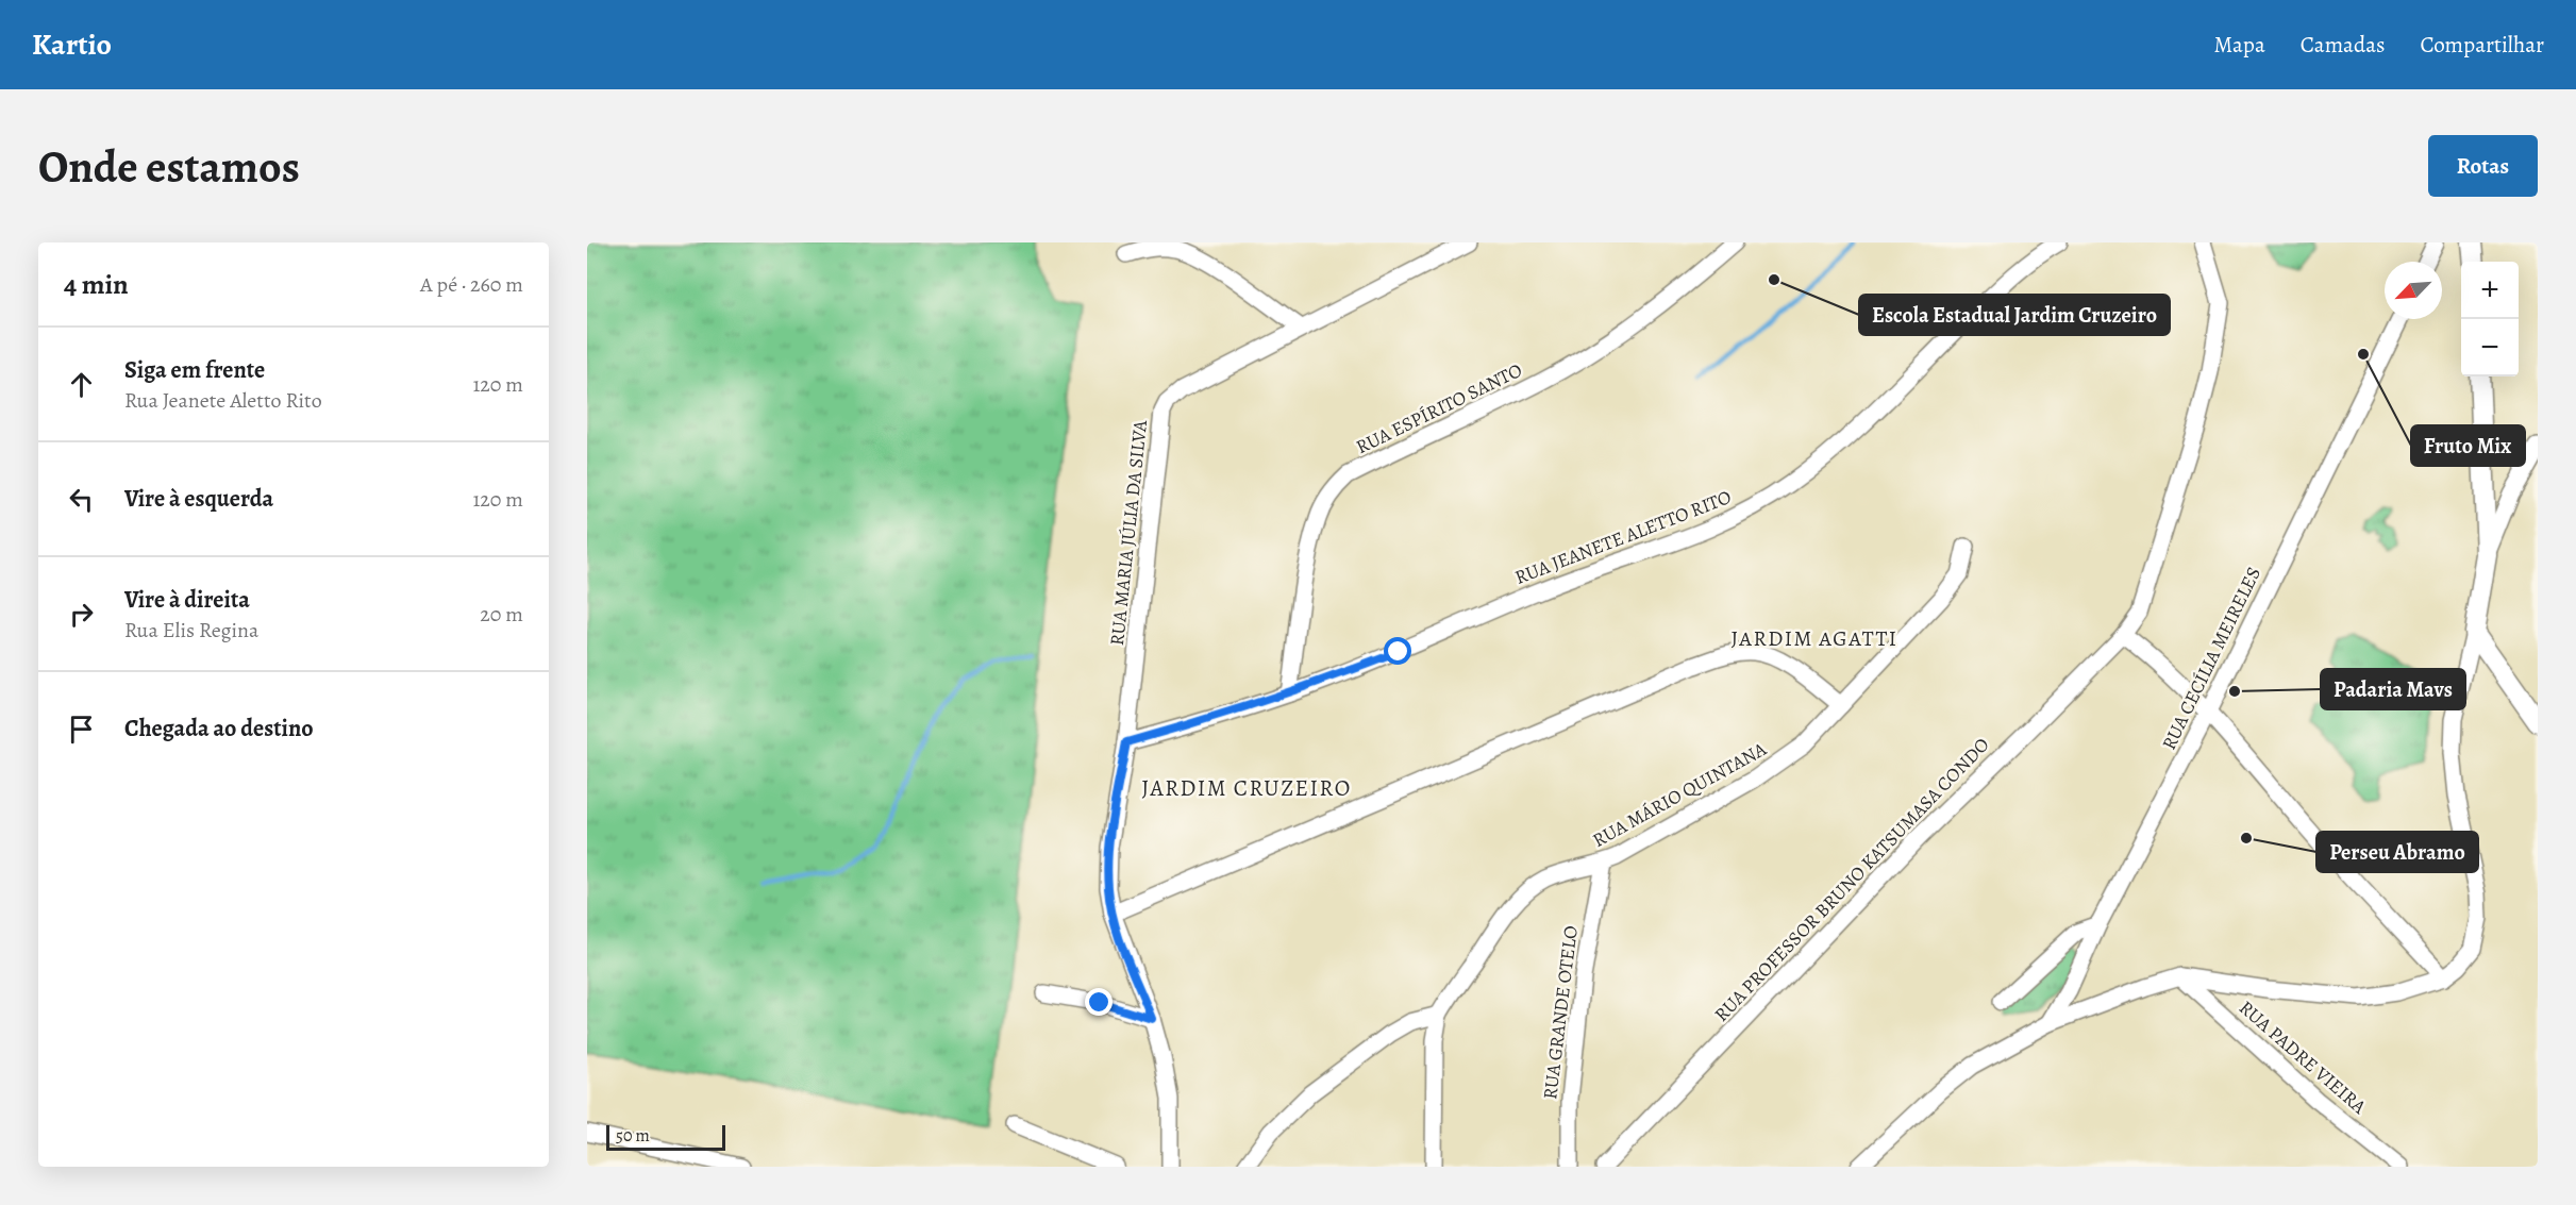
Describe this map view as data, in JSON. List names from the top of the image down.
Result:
{
  "streets": {
    "street": [
      "RUA ESPÍRITO SANTO",
      "RUA MARIA JÚLIA DA SILVA",
      "RUA JEANETE ALETTO RITO",
      "RUA CECÍLIA MEIRELES",
      "RUA MÁRIO QUINTANA",
      "RUA PROFESSOR BRUNO KATSUMASA CONDO",
      "RUA GRANDE OTELO",
      "RUA PADRE VIEIRA"
    ]
  },
  "crossings": [
    ["RUA ESPÍRITO SANTO", "RUA JEANETE ALETTO RITO"],
    ["RUA MARIA JÚLIA DA SILVA", "RUA JEANETE ALETTO RITO"],
    ["RUA MÁRIO QUINTANA", "RUA GRANDE OTELO"]
  ],
  "districts": ["JARDIM AGATTI", "JARDIM CRUZEIRO"],
  "places": [
    "Escola Estadual Jardim Cruzeiro",
    "Fruto Mix",
    "Padaria Mavs",
    "Perseu Abramo"
  ],
  "scale_bar": "50 m",
  "north": "bottom left",
  "page": {
    "header": "Kartio",
    "nav": ["Mapa", "Camadas", "Compartilhar"],
    "buttons": "Rotas",
    "title": "Onde estamos",
    "heading": ["4 min", "A pé · 260 m"],
    "map_buttons": ["+", "−"],
    "list": [
      ["Siga em frente", "Rua Jeanete Aletto Rito", "120 m"],
      ["Vire à esquerda", "120 m"],
      ["Vire à direita", "Rua Elis Regina", "20 m"],
      "Chegada ao destino"
    ],
    "scale": "50 m"
  }
}
